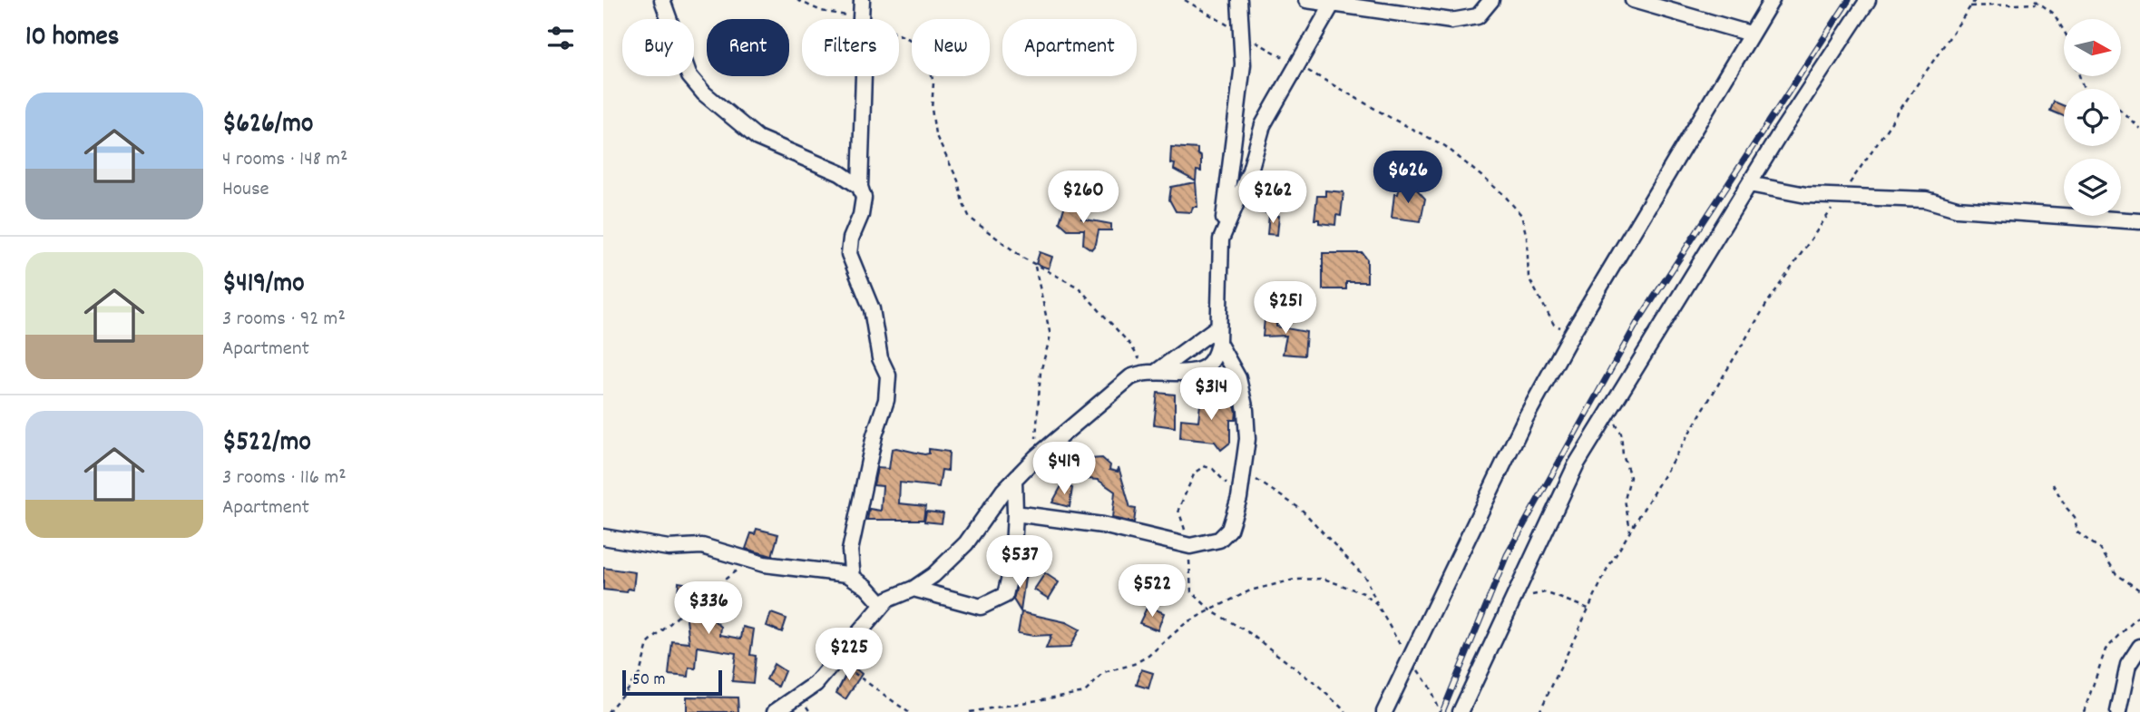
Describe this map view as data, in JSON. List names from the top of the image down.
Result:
{
  "scale_bar": "50 m",
  "north": "right",
  "page": {
    "heading": "10 homes",
    "chip": [
      "Buy",
      "Rent",
      "Filters",
      "New",
      "Apartment"
    ],
    "list": [
      {
        "name": "$626/mo",
        "note": "4 rooms · 148 m² · House"
      },
      {
        "name": "$419/mo",
        "note": "3 rooms · 92 m² · Apartment"
      },
      {
        "name": "$522/mo",
        "note": "3 rooms · 116 m² · Apartment"
      }
    ],
    "price": [
      "$626",
      "$260",
      "$262",
      "$251",
      "$314",
      "$419",
      "$537",
      "$522",
      "$336",
      "$225"
    ],
    "scale": "50 m"
  }
}
